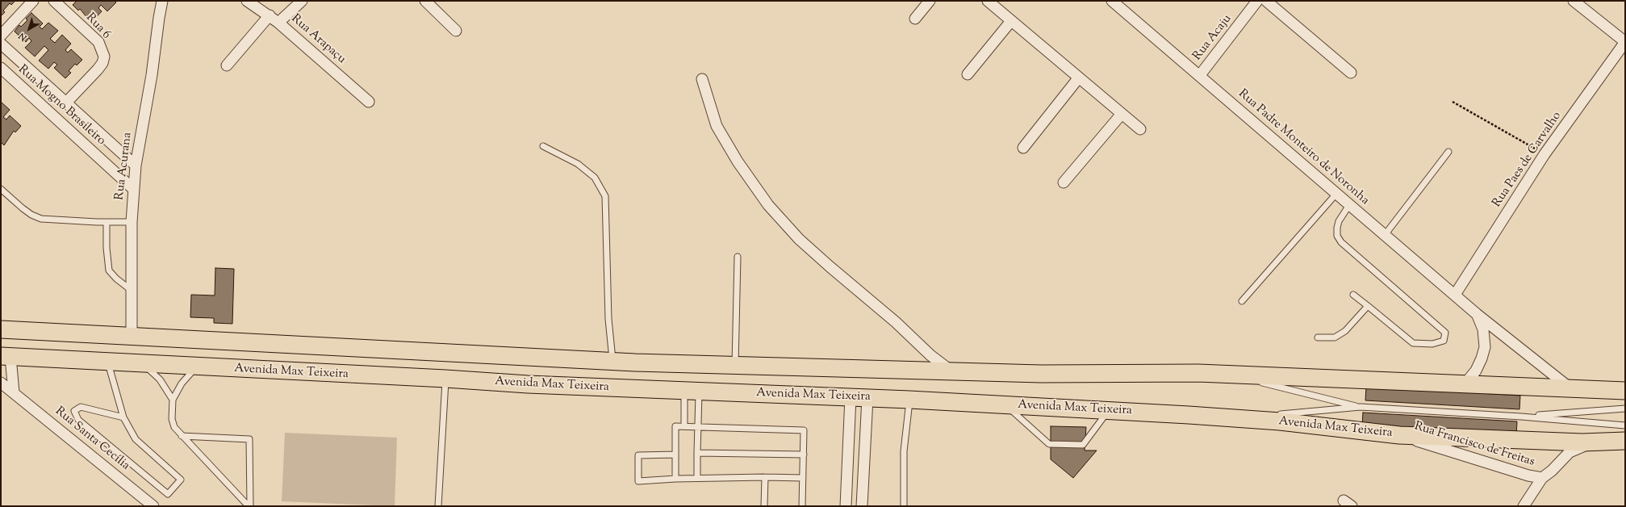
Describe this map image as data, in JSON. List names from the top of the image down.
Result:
{
  "streets": {
    "main road": ["Avenida Max Teixeira"],
    "street": [
      "Rua 6",
      "Rua Acaju",
      "Rua Arapaçu",
      "Rua Mogno Brasileiro",
      "Rua Padre Monteiro de Noronha",
      "Rua Paes de Carvalho",
      "Rua Acurana",
      "Rua Santa Cecília",
      "Rua Francisco de Freitas"
    ]
  },
  "crossings": [
    ["Rua 6", "Rua Mogno Brasileiro"],
    ["Rua Acaju", "Rua Padre Monteiro de Noronha"],
    ["Rua Mogno Brasileiro", "Rua Acurana"],
    ["Rua Padre Monteiro de Noronha", "Rua Paes de Carvalho"],
    ["Avenida Max Teixeira", "Rua Francisco de Freitas"]
  ],
  "north": "bottom left"
}
